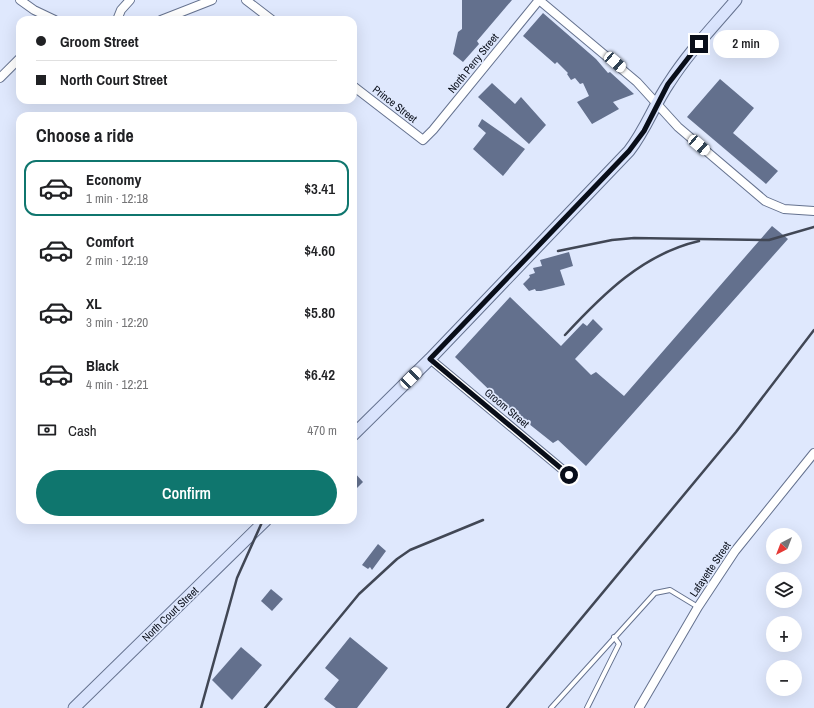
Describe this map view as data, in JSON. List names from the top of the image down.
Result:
{
  "streets": {
    "main road": ["North Court Street"],
    "street": [
      "North Perry Street",
      "Prince Street",
      "Groom Street",
      "Lafayette Street"
    ]
  },
  "crossings": [
    ["North Perry Street", "Prince Street"]
  ],
  "north": "bottom left",
  "page": {
    "banner": ["Groom Street", "North Court Street"],
    "bubble": "2 min",
    "heading": "Choose a ride",
    "list": [
      {
        "name": "Economy",
        "note": "1 min · 12:18",
        "value": "$3.41"
      },
      {
        "name": "Comfort",
        "note": "2 min · 12:19",
        "value": "$4.60"
      },
      {
        "name": "XL",
        "note": "3 min · 12:20",
        "value": "$5.80"
      },
      {
        "name": "Black",
        "note": "4 min · 12:21",
        "value": "$6.42"
      }
    ],
    "pay": ["Cash", "470 m"],
    "buttons": "Confirm",
    "map_buttons": ["+", "−"]
  }
}
